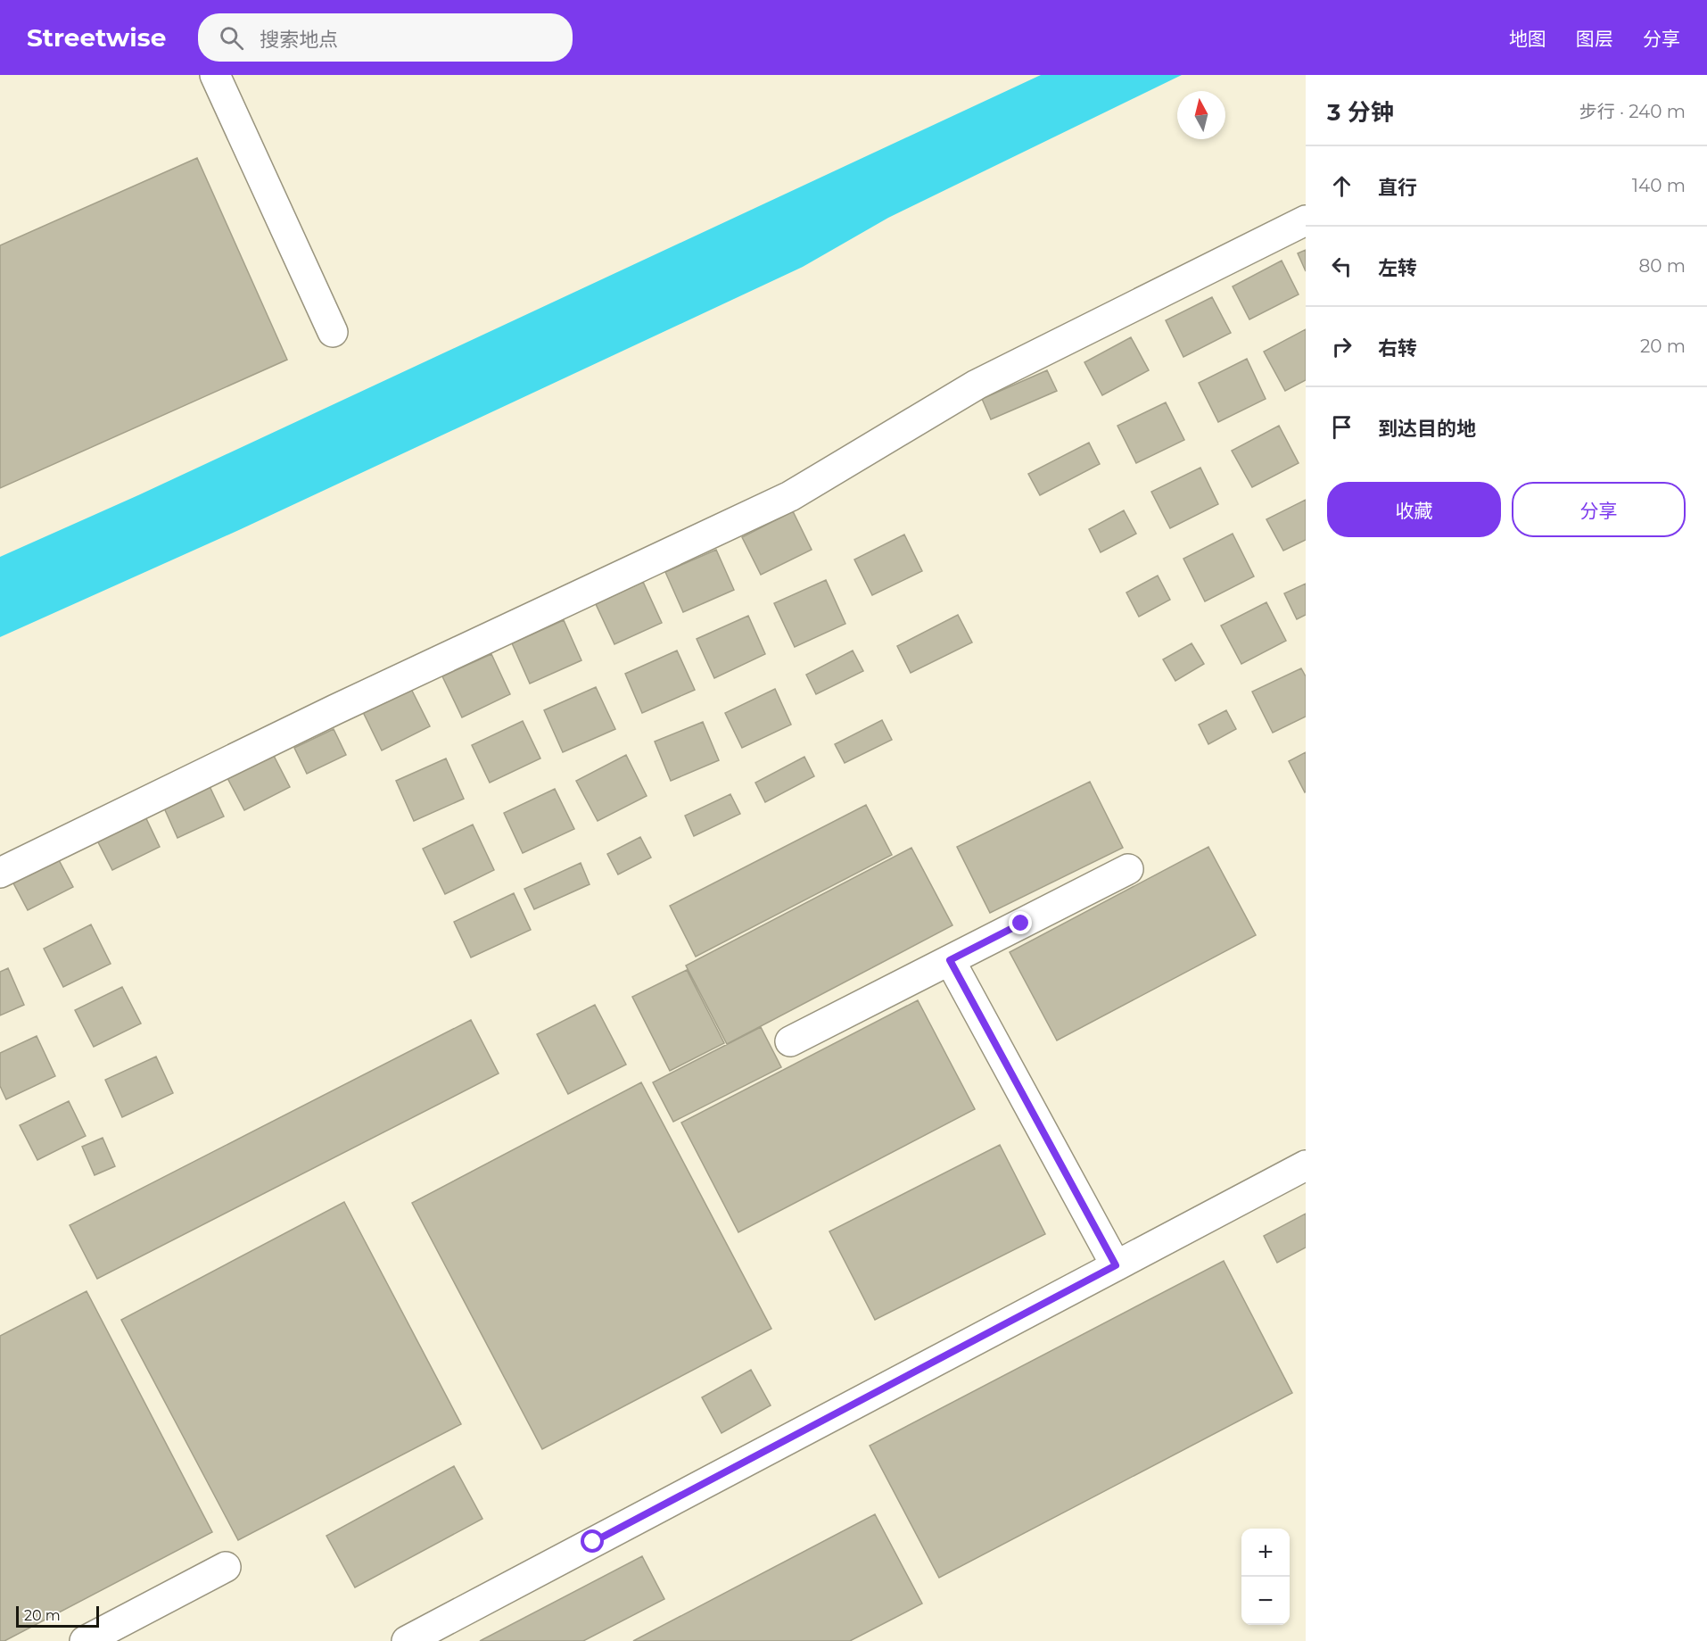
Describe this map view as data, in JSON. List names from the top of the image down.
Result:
{
  "scale_bar": "20 m",
  "north": "top",
  "page": {
    "header": "Streetwise",
    "search": "搜索地点",
    "nav": ["地图", "图层", "分享"],
    "heading": ["3 分钟", "步行 · 240 m"],
    "list": [
      ["直行", "140 m"],
      ["左转", "80 m"],
      ["右转", "20 m"],
      "到达目的地"
    ],
    "buttons": ["收藏", "分享"],
    "map_buttons": ["+", "−"],
    "scale": "20 m"
  }
}
